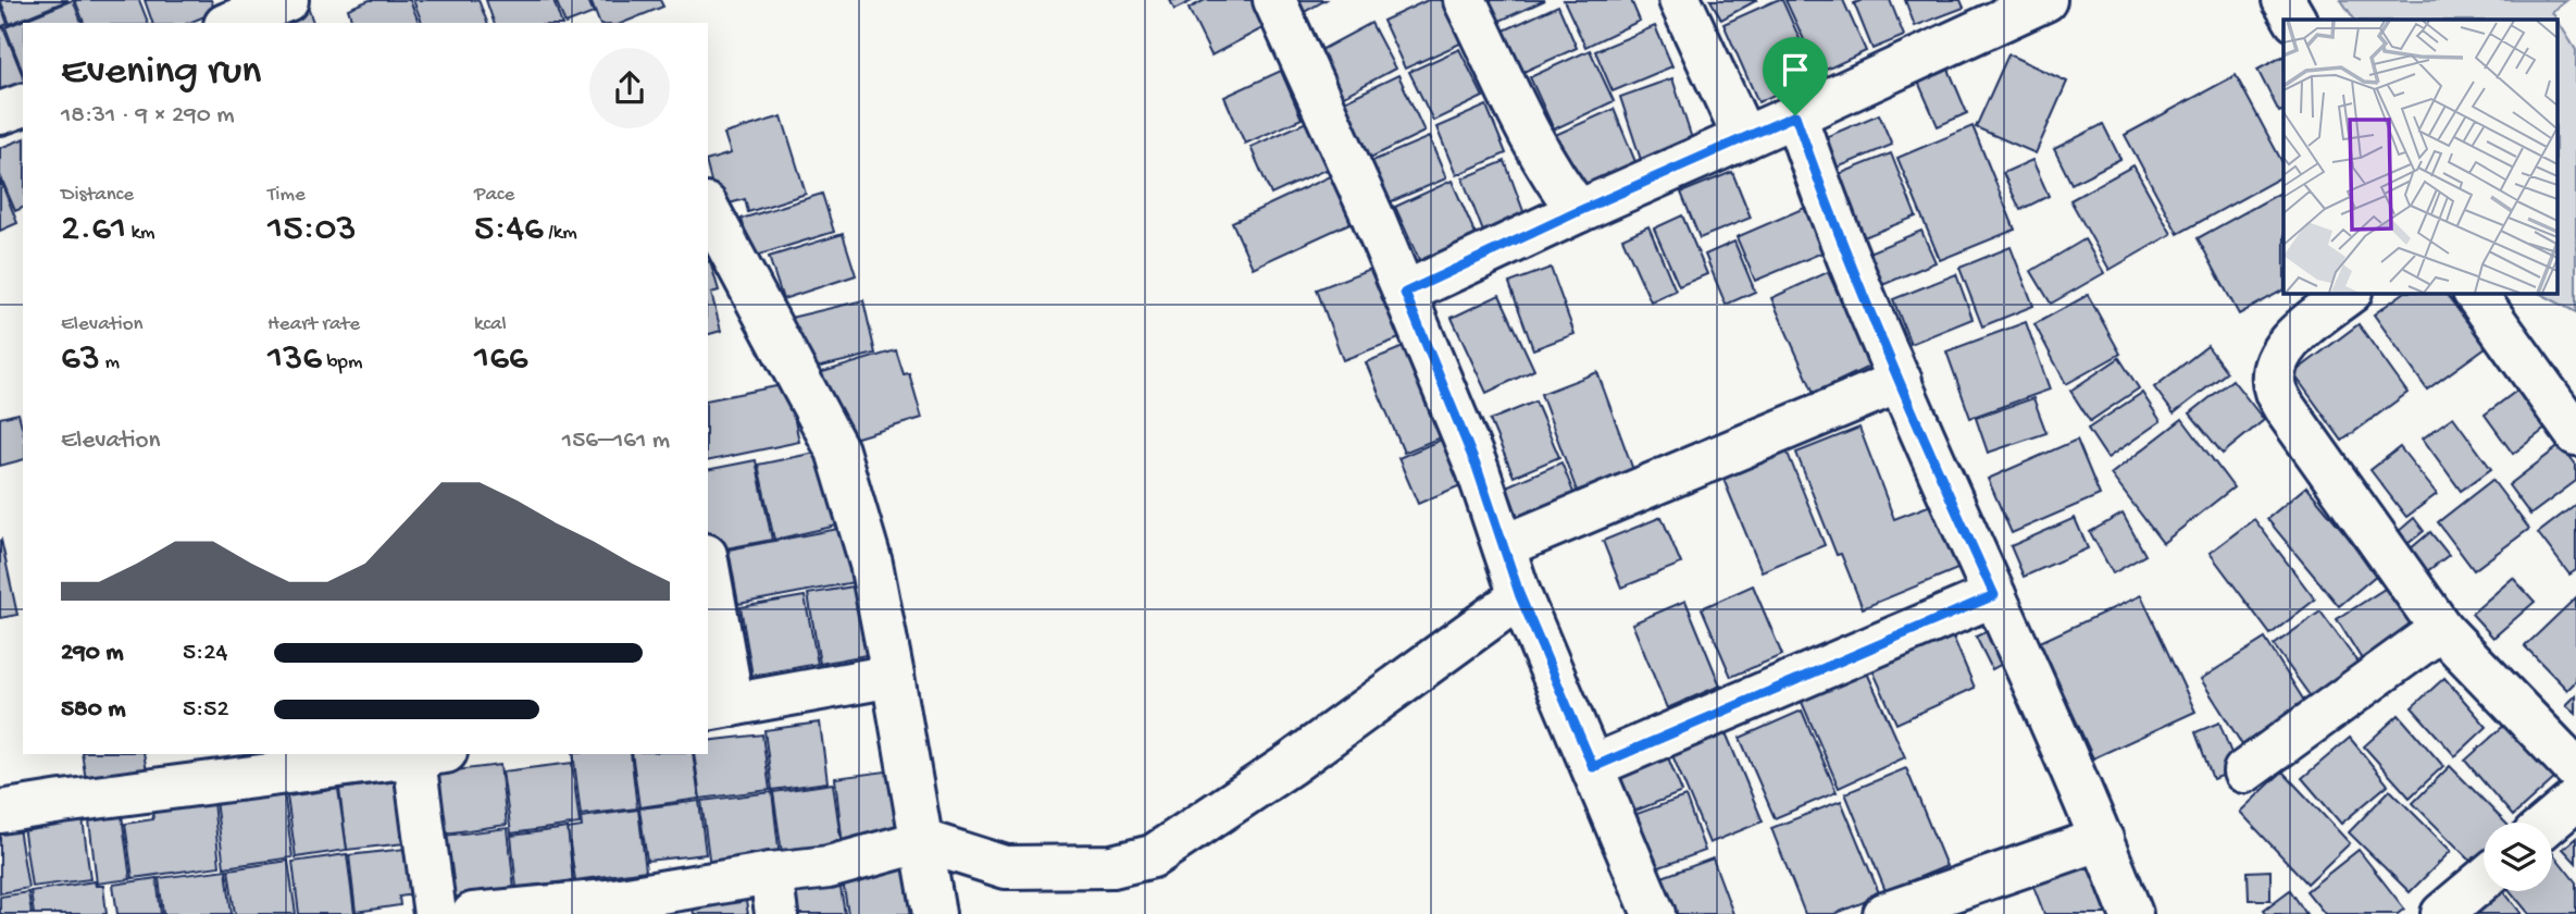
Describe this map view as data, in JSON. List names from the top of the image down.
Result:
{
  "page": {
    "heading": ["Evening run", "18:31 · 9 × 290 m"],
    "stats": [
      ["Distance", "2.61 km"],
      ["Time", "15:03"],
      ["Pace", "5:46 /km"],
      ["Elevation", "63 m"],
      ["Heart rate", "136 bpm"],
      ["kcal", "166"]
    ],
    "chart": ["Elevation", "156–161 m"],
    "list": [
      {
        "name": "290 m",
        "note": "5:24"
      },
      {
        "name": "580 m",
        "note": "5:52"
      }
    ]
  }
}
